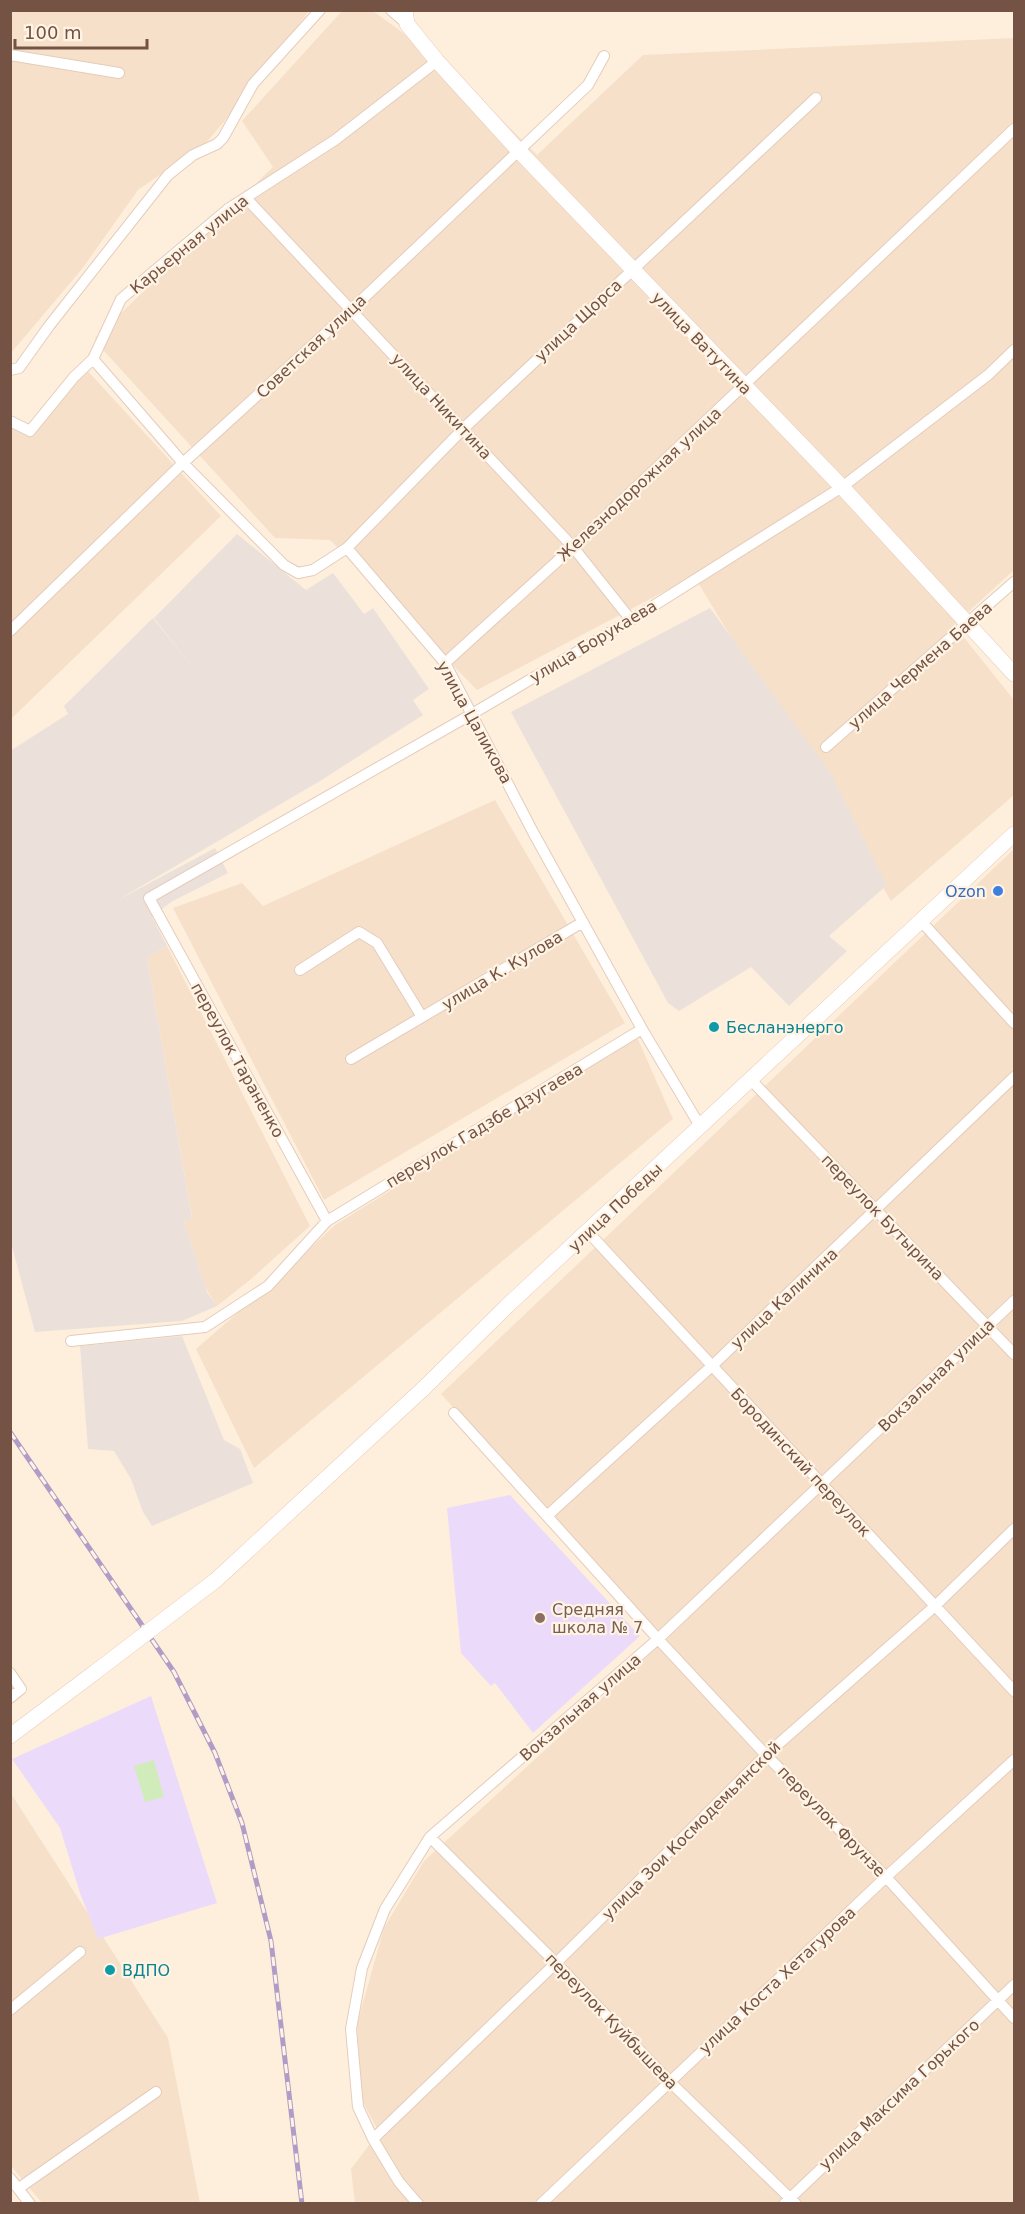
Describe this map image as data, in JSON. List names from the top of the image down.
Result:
{
  "streets": {
    "main road": ["улица Ватутина", "улица Победы"],
    "street": [
      "Карьерная улица",
      "улица Щорса",
      "Советская улица",
      "улица Никитина",
      "Железнодорожная улица",
      "улица Борукаева",
      "улица Чермена Баева",
      "улица Цаликова",
      "улица К. Кулова",
      "переулок Тараненко",
      "переулок Гадзбе Дзугаева",
      "переулок Бутырина",
      "улица Калинина",
      "Вокзальная улица",
      "Бородинский переулок",
      "переулок Фрунзе",
      "улица Зои Космодемьянской",
      "улица Коста Хетагурова",
      "переулок Куйбышева",
      "улица Максима Горького"
    ]
  },
  "crossings": [
    ["Карьерная улица", "улица Ватутина"],
    ["Карьерная улица", "улица Никитина"],
    ["улица Щорса", "улица Ватутина"],
    ["улица Щорса", "улица Никитина"],
    ["улица Щорса", "улица Цаликова"],
    ["улица Ватутина", "Советская улица"],
    ["улица Ватутина", "Железнодорожная улица"],
    ["улица Ватутина", "улица Борукаева"],
    ["улица Ватутина", "улица Чермена Баева"],
    ["Советская улица", "улица Никитина"],
    ["улица Никитина", "Железнодорожная улица"],
    ["улица Никитина", "улица Борукаева"],
    ["Железнодорожная улица", "улица Цаликова"],
    ["улица Борукаева", "улица Цаликова"],
    ["улица Борукаева", "переулок Тараненко"],
    ["улица Цаликова", "улица К. Кулова"],
    ["улица Цаликова", "переулок Гадзбе Дзугаева"],
    ["улица Цаликова", "улица Победы"],
    ["переулок Тараненко", "переулок Гадзбе Дзугаева"],
    ["улица Победы", "переулок Бутырина"],
    ["улица Победы", "Бородинский переулок"],
    ["переулок Бутырина", "улица Калинина"],
    ["переулок Бутырина", "Вокзальная улица"],
    ["улица Калинина", "Бородинский переулок"],
    ["улица Калинина", "переулок Фрунзе"],
    ["Вокзальная улица", "Бородинский переулок"],
    ["Вокзальная улица", "переулок Фрунзе"],
    ["Вокзальная улица", "улица Зои Космодемьянской"],
    ["Вокзальная улица", "переулок Куйбышева"],
    ["Бородинский переулок", "улица Зои Космодемьянской"],
    ["переулок Фрунзе", "улица Зои Космодемьянской"],
    ["переулок Фрунзе", "улица Коста Хетагурова"],
    ["переулок Фрунзе", "улица Максима Горького"],
    ["улица Зои Космодемьянской", "переулок Куйбышева"],
    ["улица Коста Хетагурова", "переулок Куйбышева"],
    ["переулок Куйбышева", "улица Максима Горького"]
  ],
  "places": [
    "Ozon",
    "Бесланэнерго",
    "Средняя школа № 7",
    "ВДПО"
  ],
  "scale_bar": "100 m"
}
